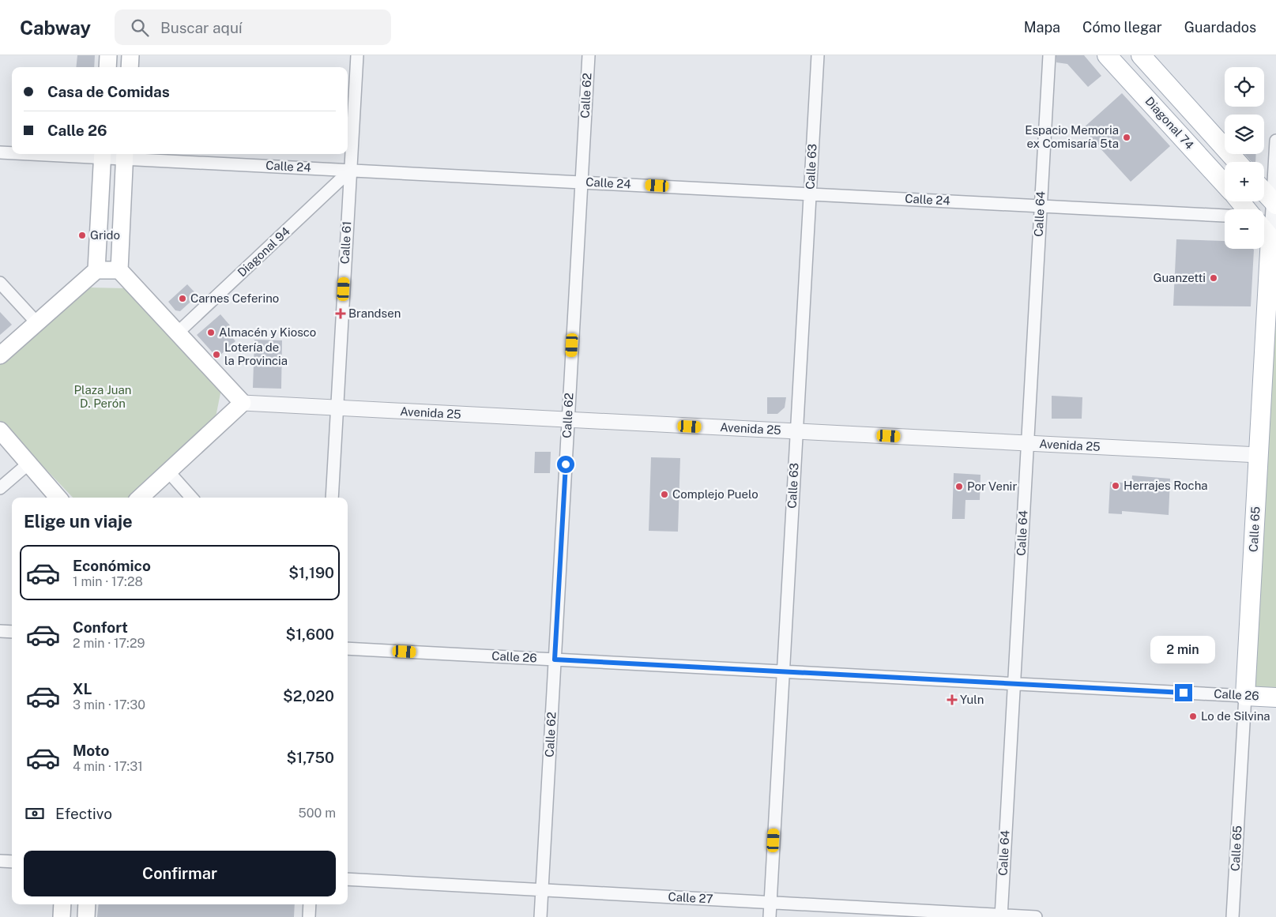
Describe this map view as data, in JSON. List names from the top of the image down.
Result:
{
  "streets": {
    "main road": ["Diagonal 74", "Calle 65", "Calle 26"],
    "street": [
      "Calle 62",
      "Calle 24",
      "Calle 63",
      "Calle 64",
      "Calle 61",
      "Diagonal 94",
      "Avenida 25",
      "Calle 27"
    ]
  },
  "crossings": [
    ["Calle 62", "Calle 24"],
    ["Calle 62", "Avenida 25"],
    ["Calle 62", "Calle 26"],
    ["Calle 62", "Calle 27"],
    ["Calle 24", "Calle 63"],
    ["Calle 24", "Calle 64"],
    ["Calle 24", "Calle 61"],
    ["Calle 24", "Diagonal 94"],
    ["Calle 63", "Avenida 25"],
    ["Calle 63", "Calle 26"],
    ["Calle 63", "Calle 27"],
    ["Calle 64", "Avenida 25"],
    ["Calle 64", "Calle 26"],
    ["Calle 64", "Calle 27"],
    ["Calle 61", "Diagonal 94"],
    ["Calle 61", "Avenida 25"],
    ["Avenida 25", "Calle 65"],
    ["Calle 65", "Calle 26"]
  ],
  "parks": ["Plaza Juan D. Perón"],
  "places": {
    "other": [
      "Espacio Memoria ex Comisaría 5ta",
      "Grido",
      "Guanzetti",
      "Carnes Ceferino",
      "Almacén y Kiosco",
      "Lotería de la Provincia",
      "Herrajes Rocha",
      "Por Venir",
      "Complejo Puelo",
      "Lo de Silvina"
    ],
    "health": ["Brandsen", "Yuln"]
  },
  "page": {
    "header": "Cabway",
    "search": "Buscar aquí",
    "nav": ["Mapa", "Cómo llegar", "Guardados"],
    "map_buttons": ["+", "−"],
    "banner": ["Casa de Comidas", "Calle 26"],
    "heading": "Elige un viaje",
    "list": [
      {
        "name": "Económico",
        "note": "1 min · 17:28",
        "value": "$1,190"
      },
      {
        "name": "Confort",
        "note": "2 min · 17:29",
        "value": "$1,600"
      },
      {
        "name": "XL",
        "note": "3 min · 17:30",
        "value": "$2,020"
      },
      {
        "name": "Moto",
        "note": "4 min · 17:31",
        "value": "$1,750"
      }
    ],
    "bubble": "2 min",
    "pay": ["Efectivo", "500 m"],
    "buttons": "Confirmar"
  }
}
